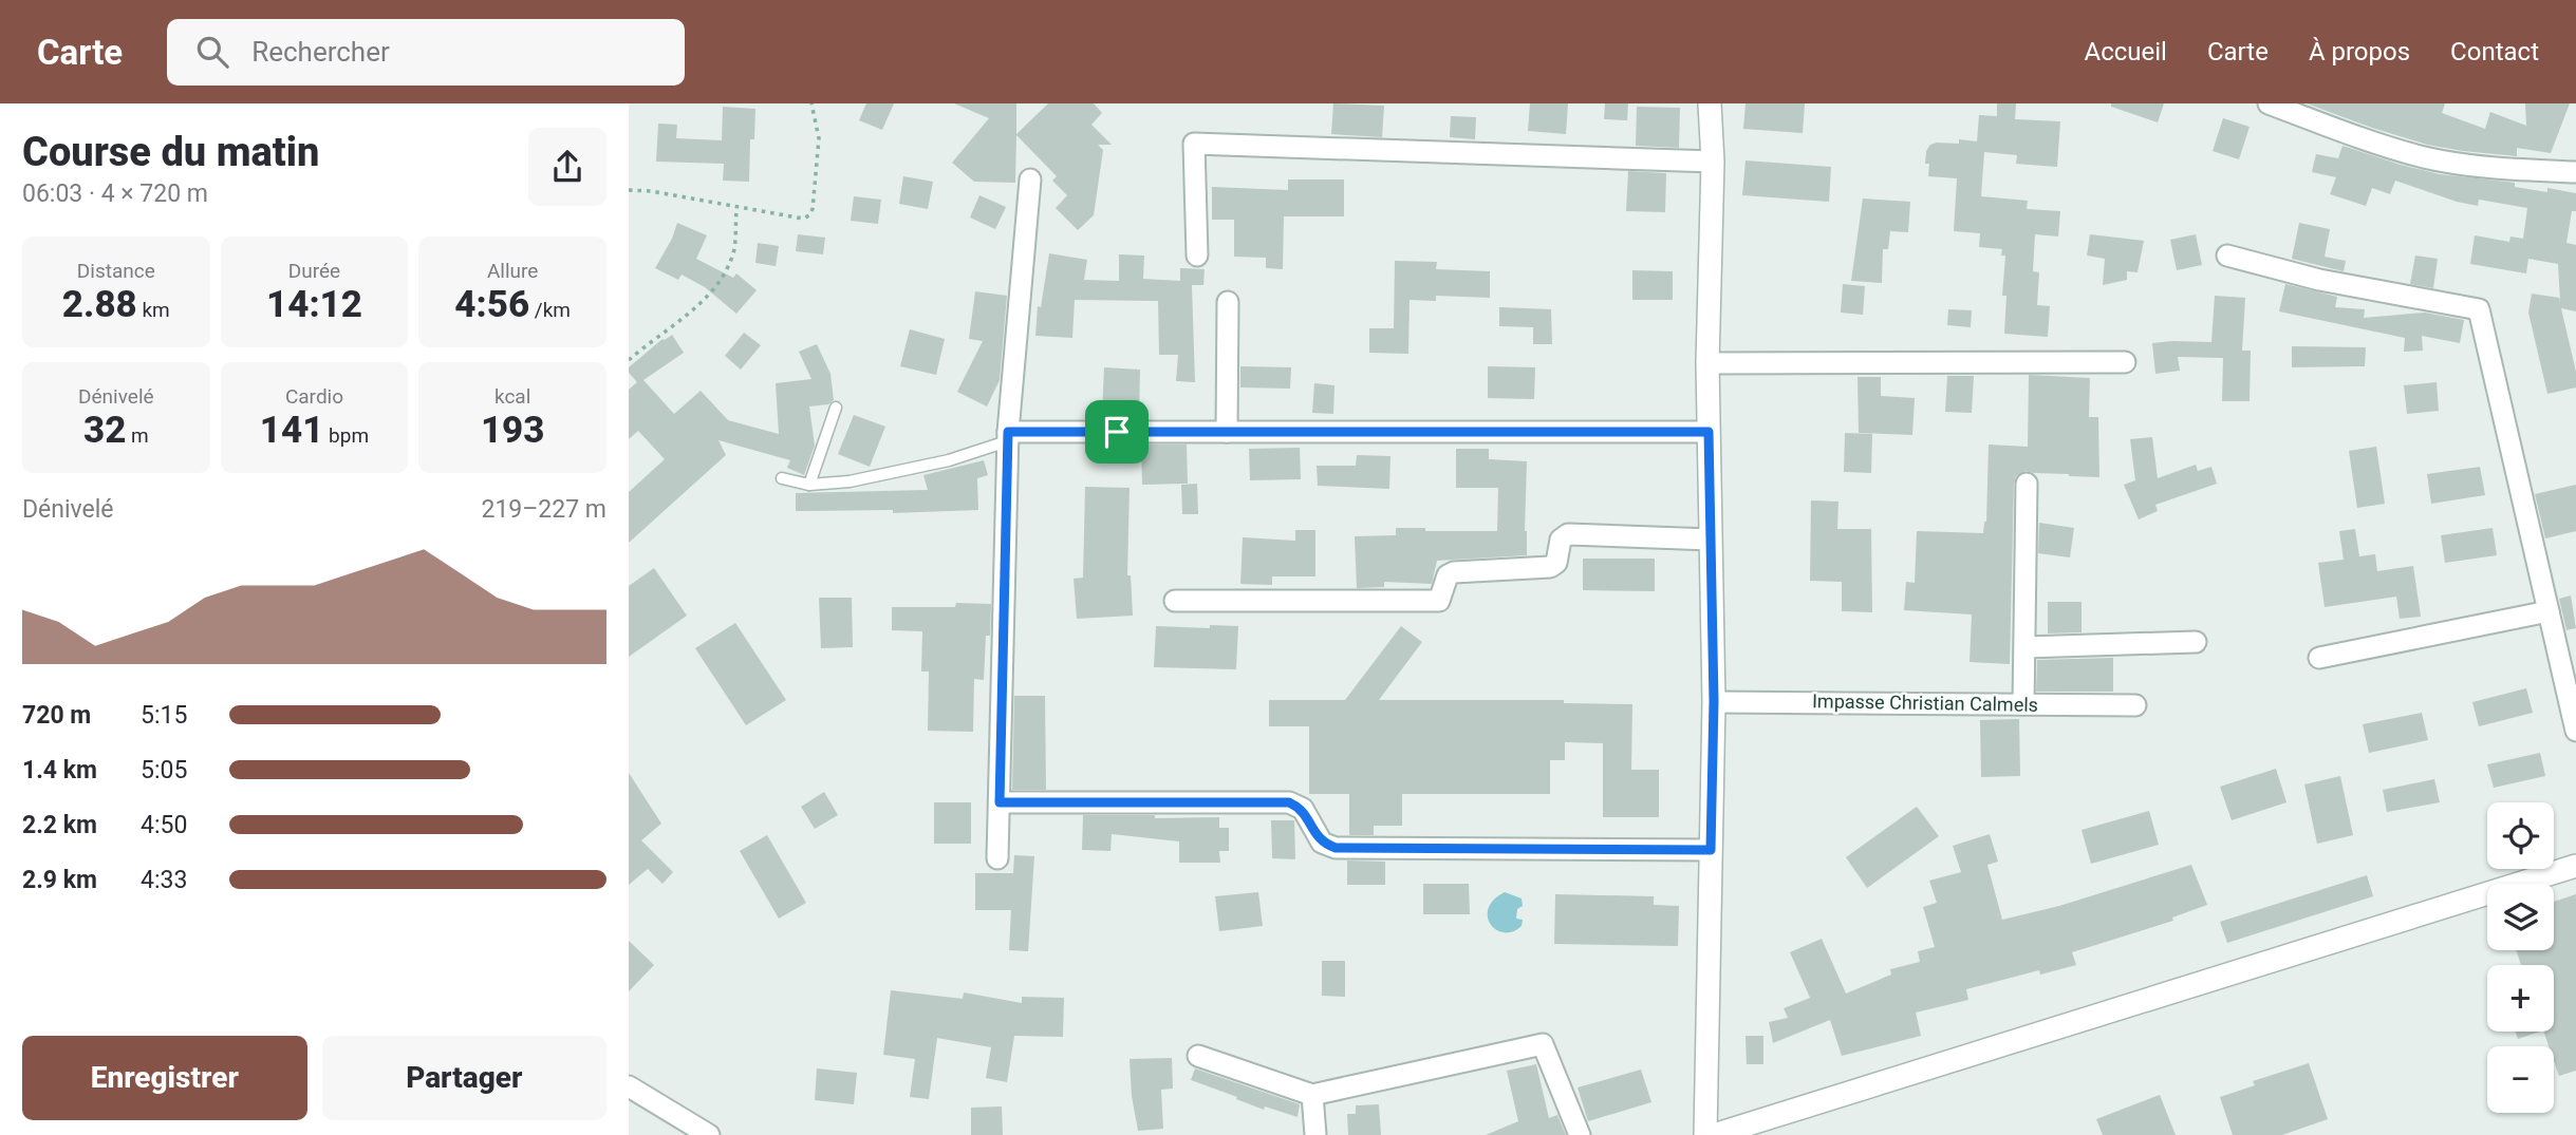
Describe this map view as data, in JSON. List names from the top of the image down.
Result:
{
  "streets": {
    "street": ["Impasse Christian Calmels"]
  },
  "page": {
    "header": "Carte",
    "search": "Rechercher",
    "nav": [
      "Accueil",
      "Carte",
      "À propos",
      "Contact"
    ],
    "heading": ["Course du matin", "06:03 · 4 × 720 m"],
    "stats": [
      ["Distance", "2.88 km"],
      ["Durée", "14:12"],
      ["Allure", "4:56 /km"],
      ["Dénivelé", "32 m"],
      ["Cardio", "141 bpm"],
      ["kcal", "193"]
    ],
    "chart": ["Dénivelé", "219–227 m"],
    "list": [
      {
        "name": "720 m",
        "note": "5:15"
      },
      {
        "name": "1.4 km",
        "note": "5:05"
      },
      {
        "name": "2.2 km",
        "note": "4:50"
      },
      {
        "name": "2.9 km",
        "note": "4:33"
      }
    ],
    "map_buttons": ["+", "−"],
    "buttons": ["Enregistrer", "Partager"]
  }
}
